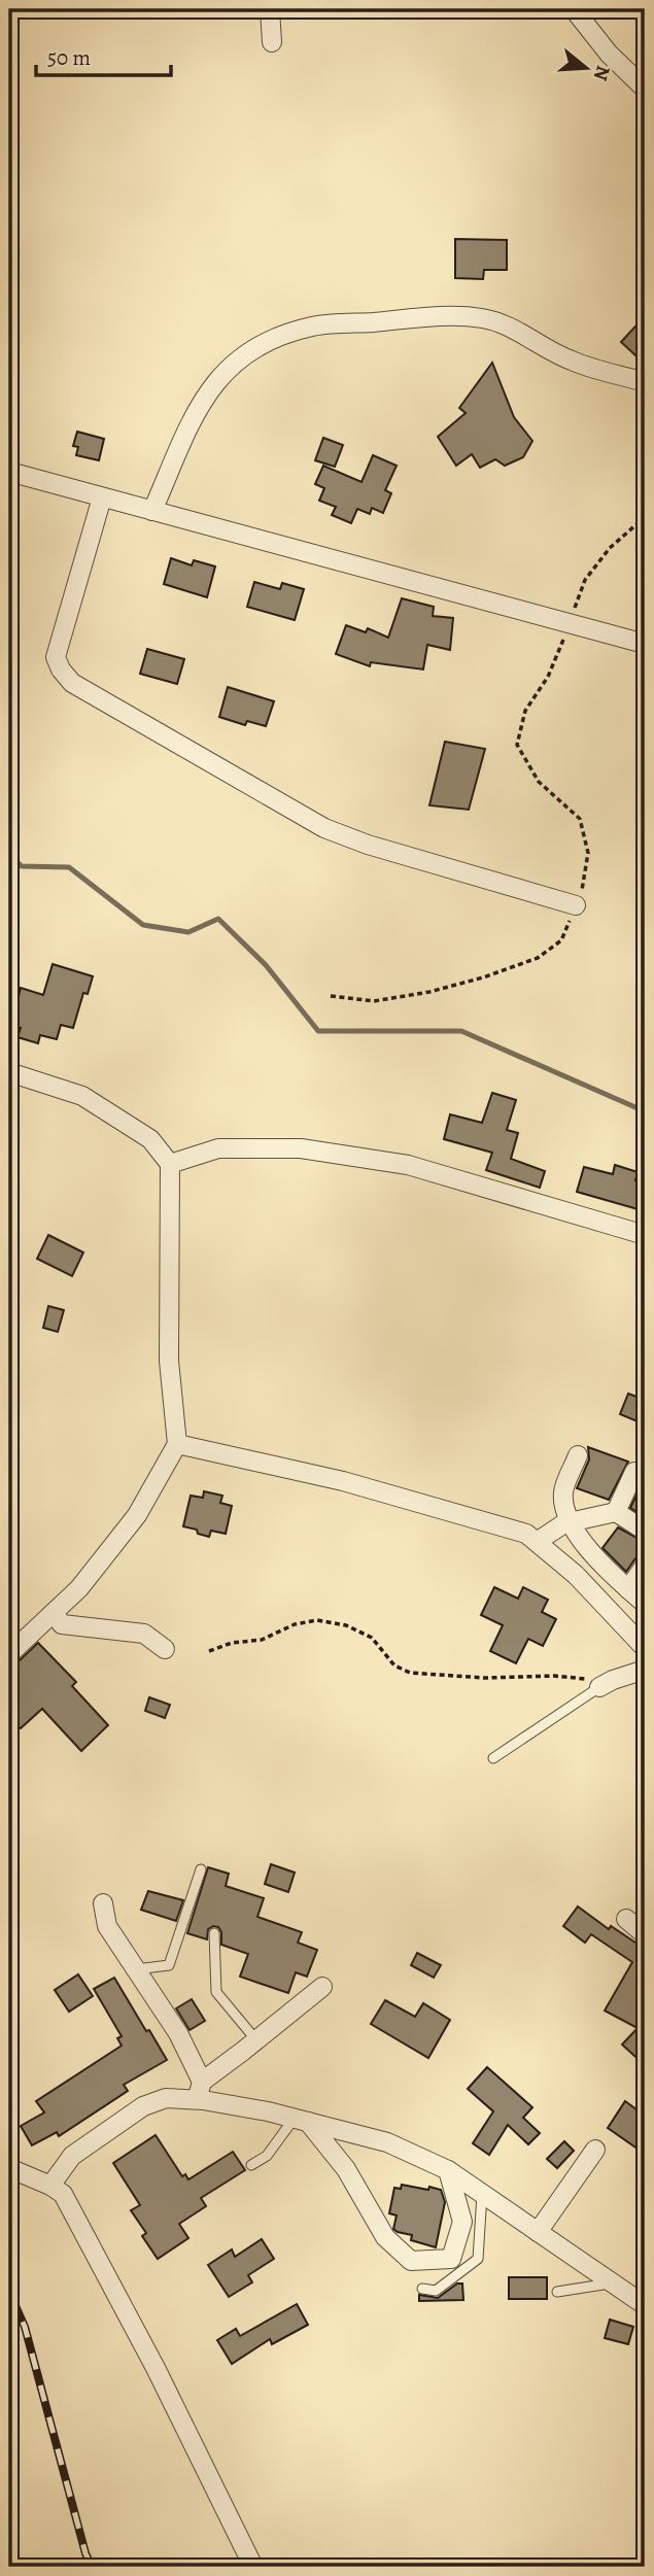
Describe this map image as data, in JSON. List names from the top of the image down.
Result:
{
  "scale_bar": "50 m",
  "north": "right"
}
